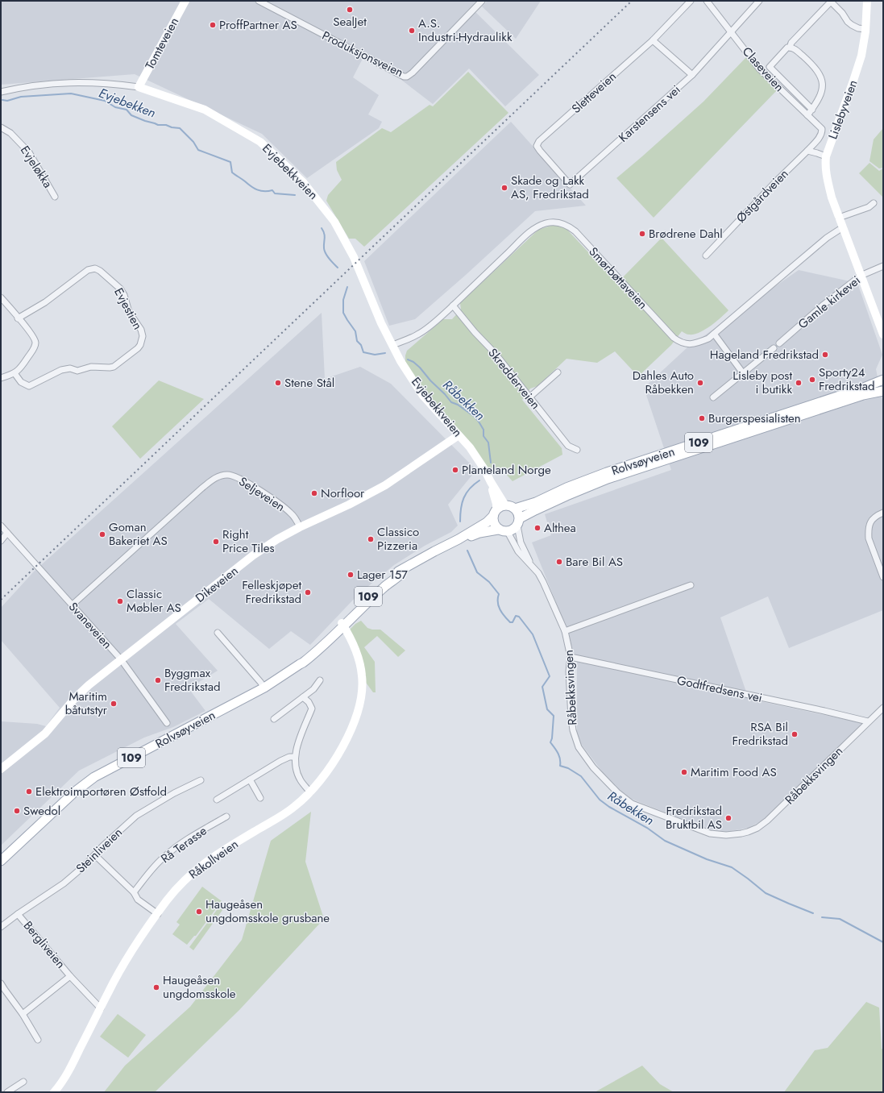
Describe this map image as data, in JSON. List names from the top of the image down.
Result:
{
  "streets": {
    "main road": ["109", "Rolvsøyveien"],
    "street": [
      "Tomteveien",
      "Produksjonsveien",
      "Claseveien",
      "Sletteveien",
      "Lislebyveien",
      "Karstensens vei",
      "Evjeløkka",
      "Evjebekkveien",
      "Østgårdveien",
      "Smørbøttaveien",
      "Gamle kirkevei",
      "Evjestien",
      "Skredderveien",
      "Seljeveien",
      "Dikeveien",
      "Svaneveien",
      "Råbekksvingen",
      "Godtfredsens vei",
      "Rå Terasse",
      "Steinliveien",
      "Råkollveien",
      "Bergliveien"
    ]
  },
  "crossings": [
    ["Tomteveien", "Evjebekkveien"],
    ["Claseveien", "Karstensens vei"],
    ["Claseveien", "Østgårdveien"],
    ["Sletteveien", "Karstensens vei"],
    ["Lislebyveien", "Smørbøttaveien"],
    ["Lislebyveien", "Gamle kirkevei"],
    ["Evjebekkveien", "Smørbøttaveien"],
    ["Evjebekkveien", "109"],
    ["Evjebekkveien", "Rolvsøyveien"],
    ["Evjebekkveien", "Dikeveien"],
    ["Evjebekkveien", "Råbekksvingen"],
    ["Smørbøttaveien", "Skredderveien"],
    ["109", "Rolvsøyveien"],
    ["109", "Råbekksvingen"],
    ["Rolvsøyveien", "Råbekksvingen"],
    ["Rolvsøyveien", "Råkollveien"],
    ["Seljeveien", "Dikeveien"],
    ["Seljeveien", "Svaneveien"],
    ["Dikeveien", "Svaneveien"],
    ["Råbekksvingen", "Godtfredsens vei"],
    ["Steinliveien", "Bergliveien"],
    ["Råkollveien", "Bergliveien"]
  ],
  "water": ["Evjebekken", "Råbekken"],
  "places": [
    "SealJet",
    "ProffPartner AS",
    "A.S. Industri-Hydraulikk",
    "Skade og Lakk AS, Fredrikstad",
    "Brødrene Dahl",
    "Hageland Fredrikstad",
    "Sporty24 Fredrikstad",
    "Stene Stål",
    "Dahles Auto Råbekken",
    "Lisleby post i butikk",
    "Burgerspesialisten",
    "Planteland Norge",
    "Norfloor",
    "Althea",
    "Goman Bakeriet AS",
    "Classico Pizzeria",
    "Right Price Tiles",
    "Bare Bil AS",
    "Lager 157",
    "Felleskjøpet Fredrikstad",
    "Classic Møbler AS",
    "Byggmax Fredrikstad",
    "Maritim båtutstyr",
    "RSA Bil Fredrikstad",
    "Maritim Food AS",
    "Elektroimportøren Østfold",
    "Swedol",
    "Fredrikstad Bruktbil AS",
    "Haugeåsen ungdomsskole grusbane",
    "Haugeåsen ungdomsskole"
  ]
}
